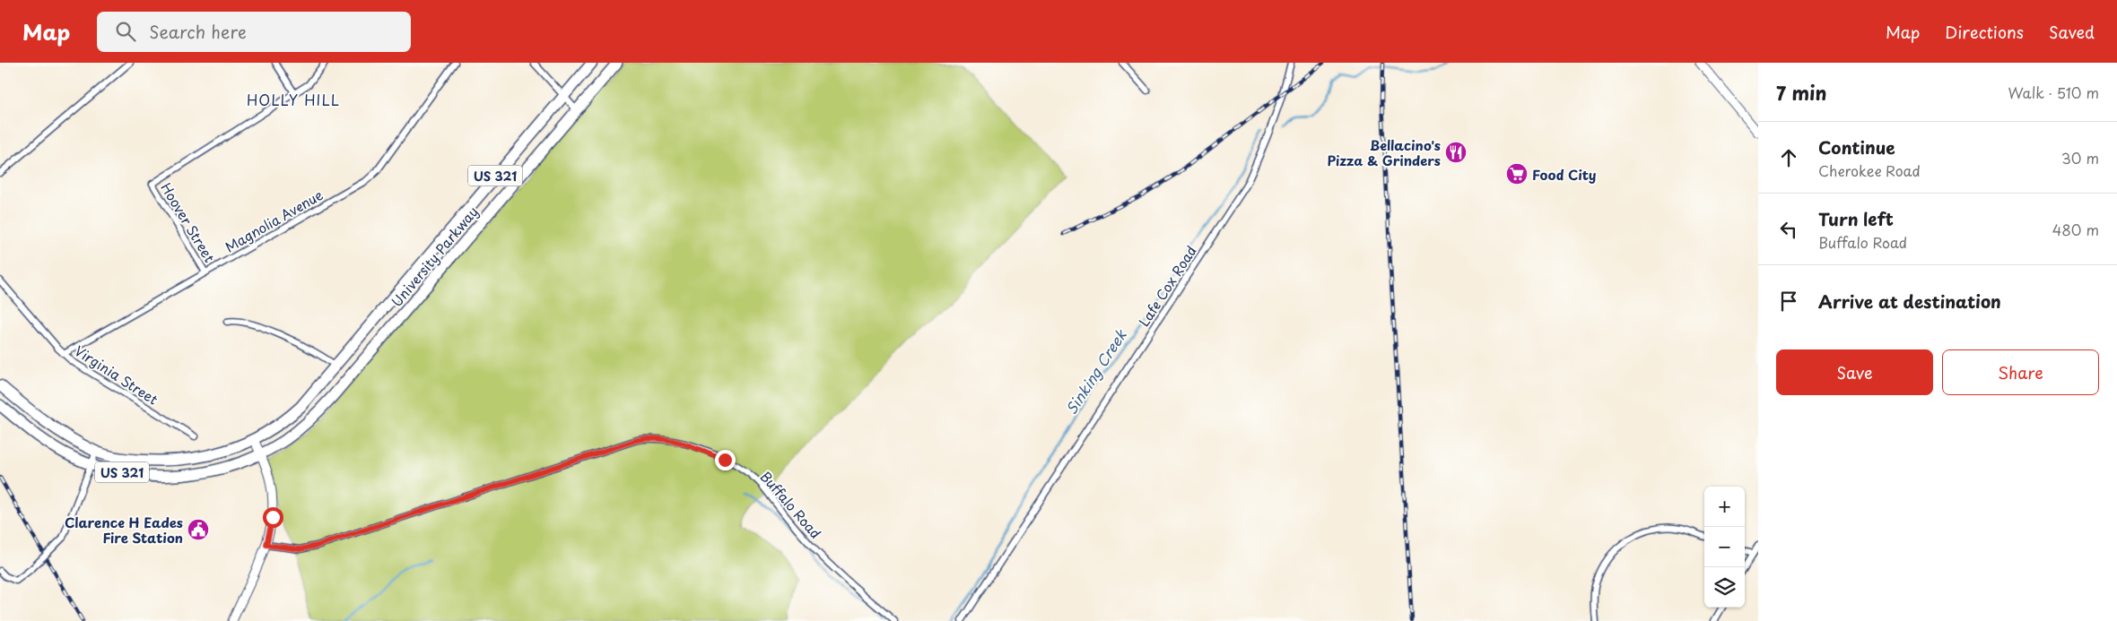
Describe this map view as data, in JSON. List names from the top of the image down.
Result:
{
  "streets": {
    "highway": ["US 321", "University Parkway"],
    "street": [
      "Magnolia Avenue",
      "Hoover Street",
      "Lafe Cox Road",
      "Virginia Street",
      "Buffalo Road"
    ]
  },
  "crossings": [
    ["Magnolia Avenue", "Hoover Street"],
    ["Magnolia Avenue", "Virginia Street"]
  ],
  "districts": ["HOLLY HILL"],
  "water": ["Sinking Creek"],
  "places": {
    "restaurant": ["Bellacino's Pizza & Grinders"],
    "supermarket": ["Food City"],
    "public building": ["Clarence H Eades Fire Station"]
  },
  "page": {
    "header": "Map",
    "search": "Search here",
    "nav": ["Map", "Directions", "Saved"],
    "heading": ["7 min", "Walk · 510 m"],
    "list": [
      ["Continue", "Cherokee Road", "30 m"],
      ["Turn left", "Buffalo Road", "480 m"],
      "Arrive at destination"
    ],
    "buttons": ["Save", "Share"],
    "map_buttons": ["+", "−"]
  }
}
